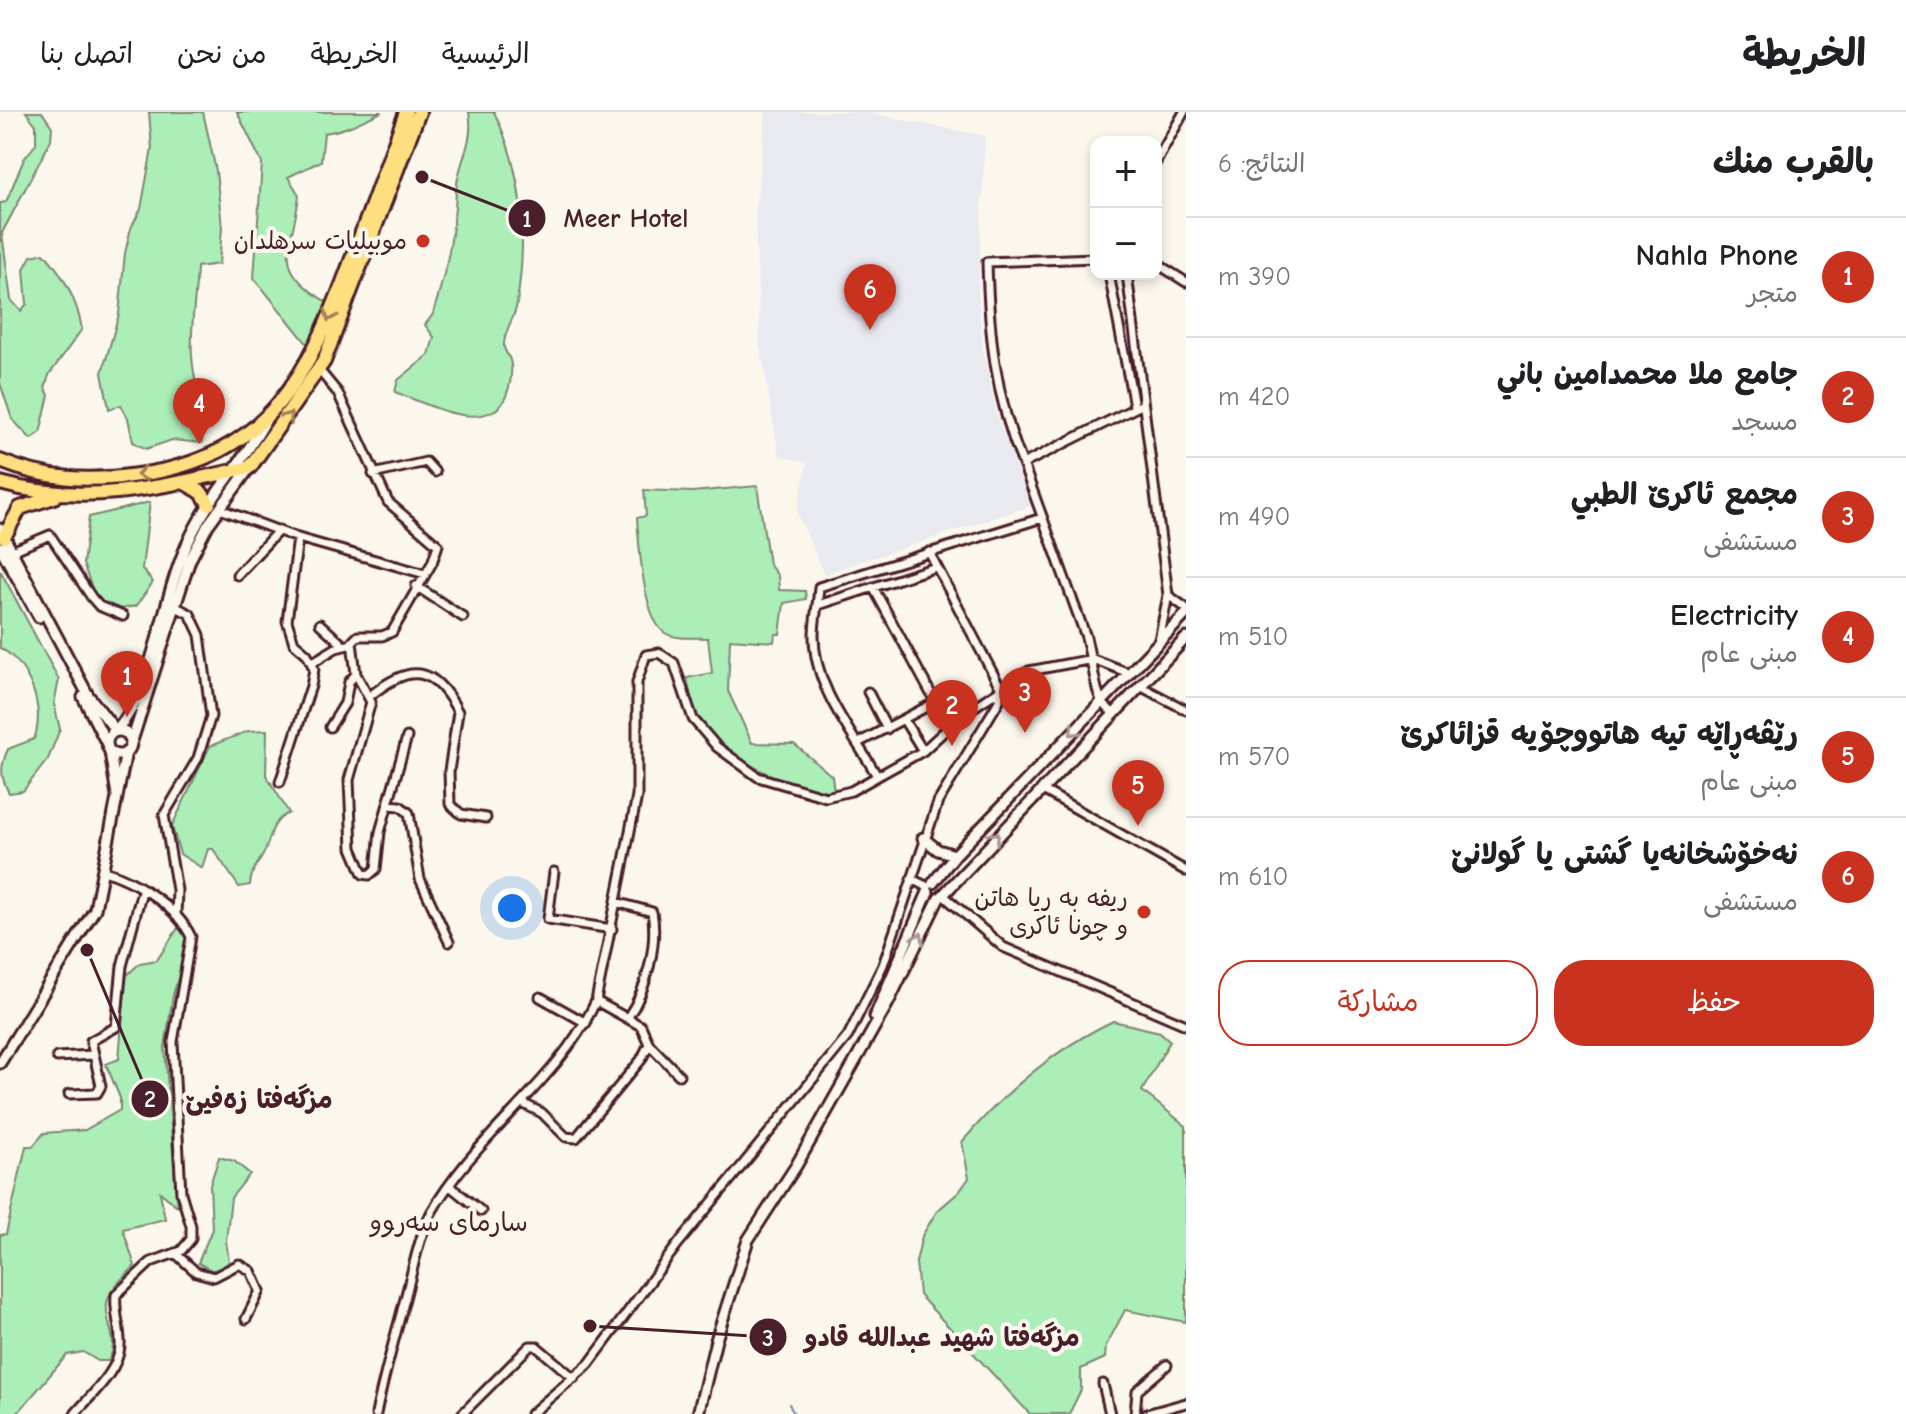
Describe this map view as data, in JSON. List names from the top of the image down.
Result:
{
  "districts": ["سارمای سەروو"],
  "places": [
    "Meer Hotel",
    "موبيليات سرهلدان",
    "ريفه به ريا هاتن و چونا ئاكرى",
    "مزگەفتا زەفیێ",
    "مزگەفتا شهيد عبدالله قادو"
  ],
  "page": {
    "header": "الخريطة",
    "nav": [
      "الرئيسية",
      "الخريطة",
      "من نحن",
      "اتصل بنا"
    ],
    "heading": ["بالقرب منك", "النتائج: 6"],
    "map_buttons": ["+", "−"],
    "list": [
      {
        "mark": "1",
        "name": "Nahla Phone",
        "note": "متجر",
        "value": "390 m"
      },
      {
        "mark": "2",
        "name": "جامع ملا محمدامين باني",
        "note": "مسجد",
        "value": "420 m"
      },
      {
        "mark": "3",
        "name": "مجمع ئاکرێ الطبي",
        "note": "مستشفى",
        "value": "490 m"
      },
      {
        "mark": "4",
        "name": "Electricity",
        "note": "مبنى عام",
        "value": "510 m"
      },
      {
        "mark": "5",
        "name": "رێڤەڕاێە تیە هاتووچۆیە قزائاکرێ",
        "note": "مبنى عام",
        "value": "570 m"
      },
      {
        "mark": "6",
        "name": "نەخۆشخانەیا گشتی یا گولانێ",
        "note": "مستشفى",
        "value": "610 m"
      }
    ],
    "pins": [
      "6",
      "4",
      "1",
      "3",
      "2",
      "5"
    ],
    "buttons": ["حفظ", "مشاركة"]
  }
}
